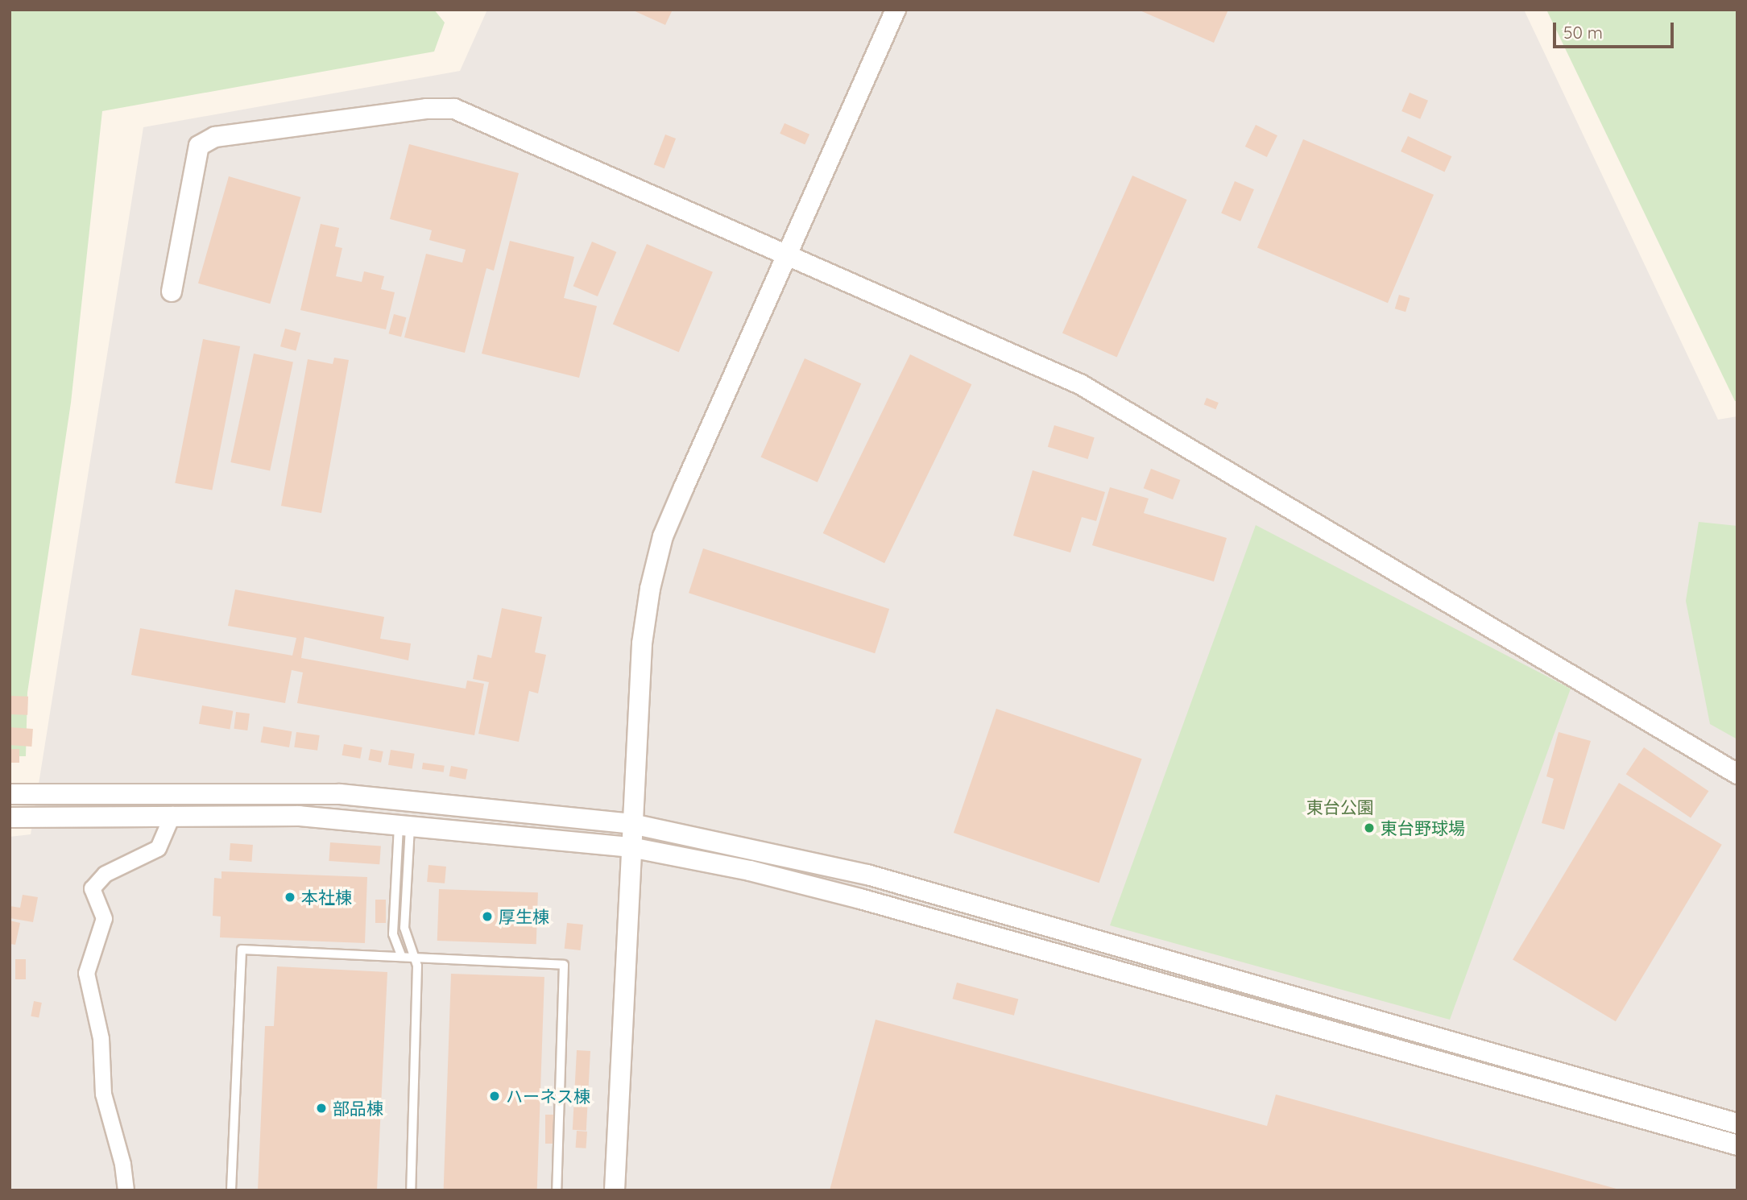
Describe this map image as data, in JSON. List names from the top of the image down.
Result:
{
  "parks": ["東台公園"],
  "places": [
    "東台野球場",
    "本社棟",
    "厚生棟",
    "ハーネス棟",
    "部品棟"
  ],
  "scale_bar": "50 m"
}
